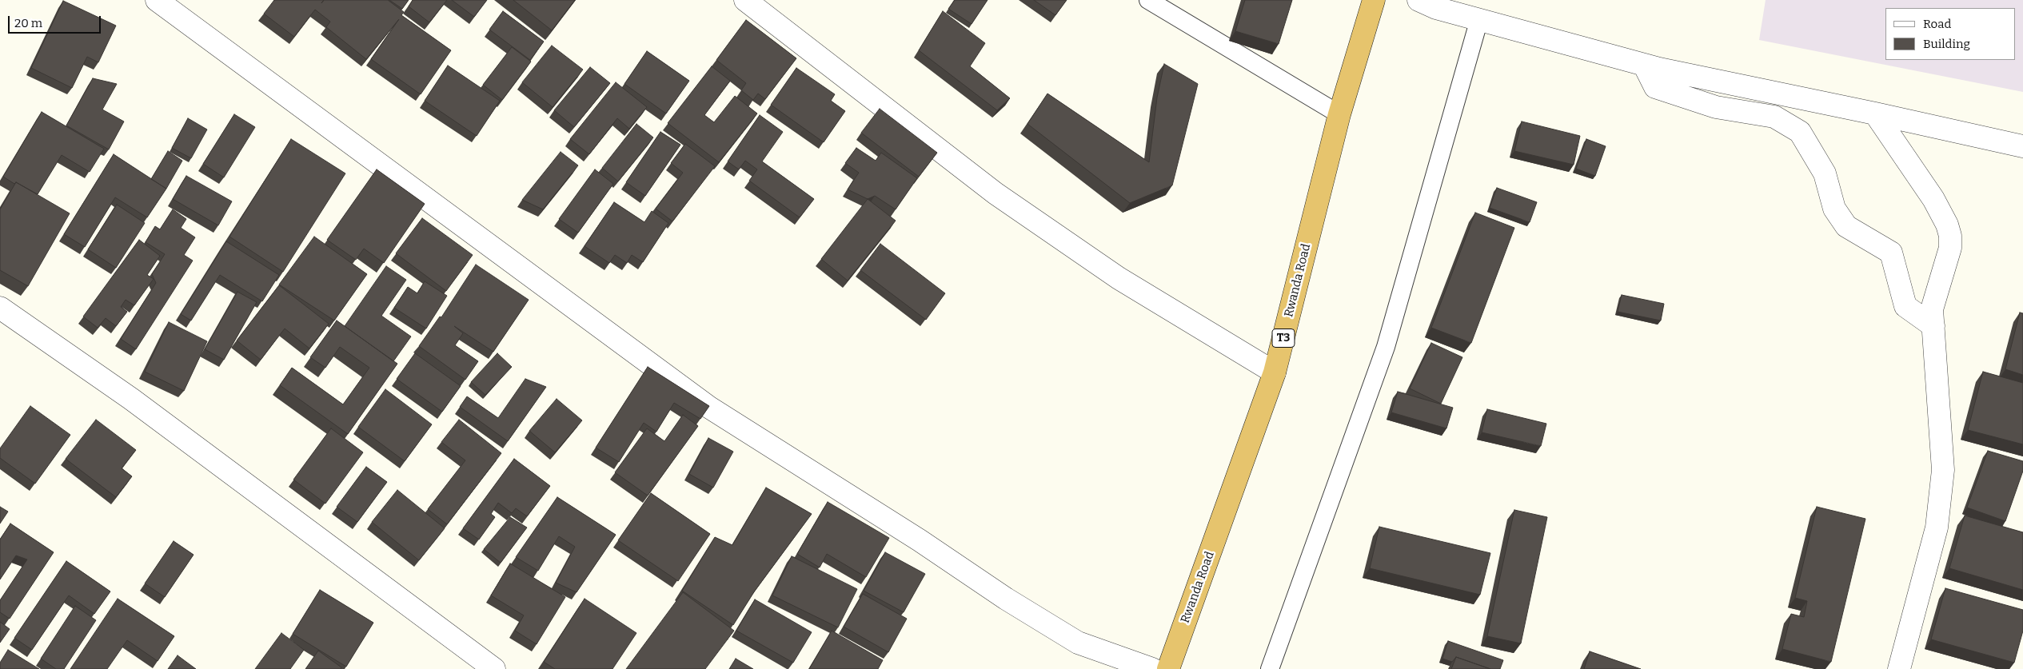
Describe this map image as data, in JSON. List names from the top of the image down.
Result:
{
  "streets": {
    "highway": ["Rwanda Road", "T3"]
  },
  "legend": ["Road", "Building"],
  "scale_bar": "20 m"
}
